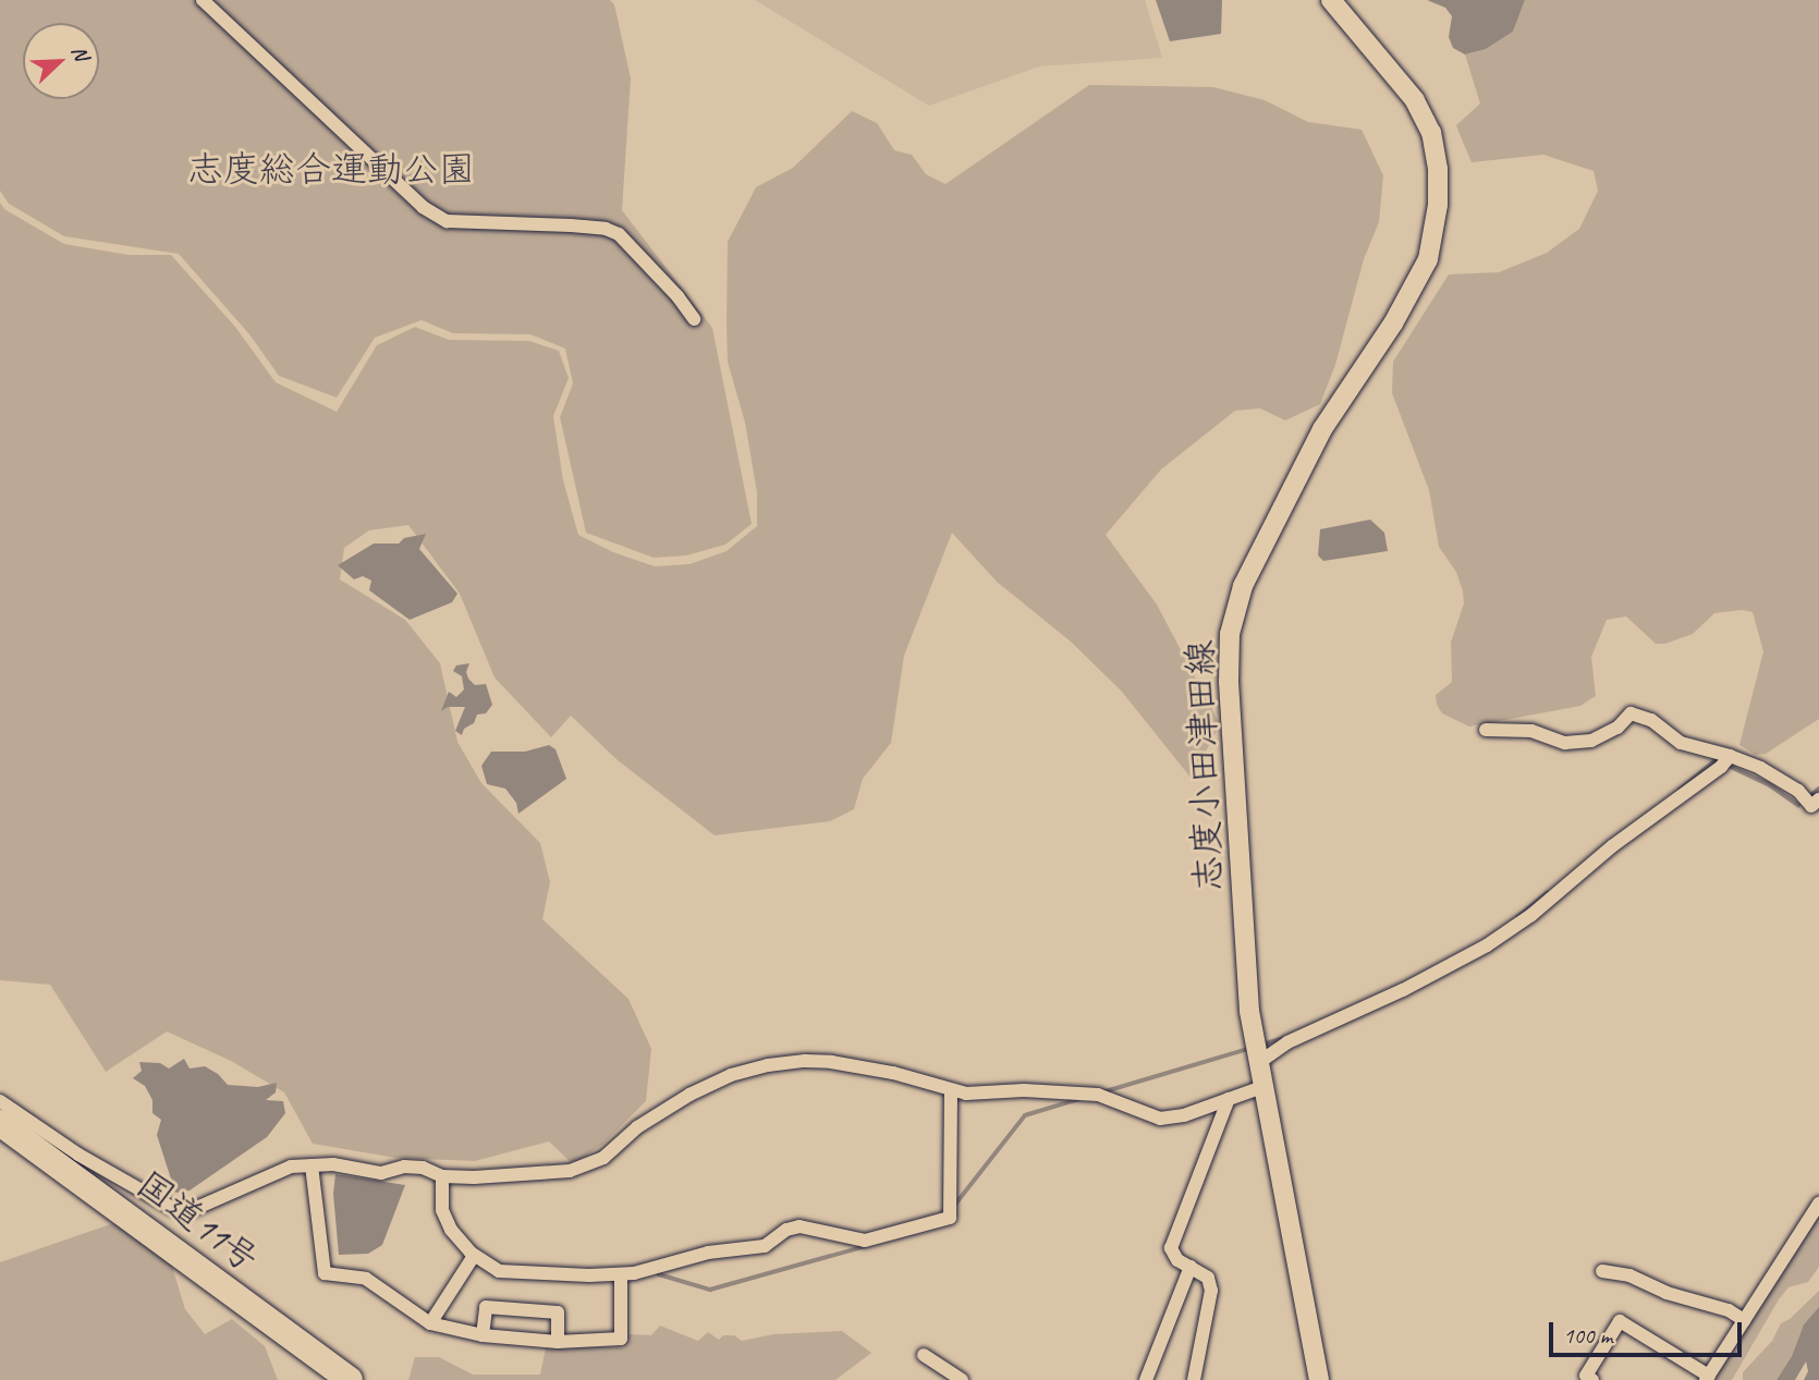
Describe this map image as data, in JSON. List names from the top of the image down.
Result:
{
  "streets": {
    "highway": ["国道11号"],
    "main road": ["志度小田津田線"]
  },
  "parks": ["志度総合運動公園"],
  "scale_bar": "100 m",
  "north": "top right"
}
